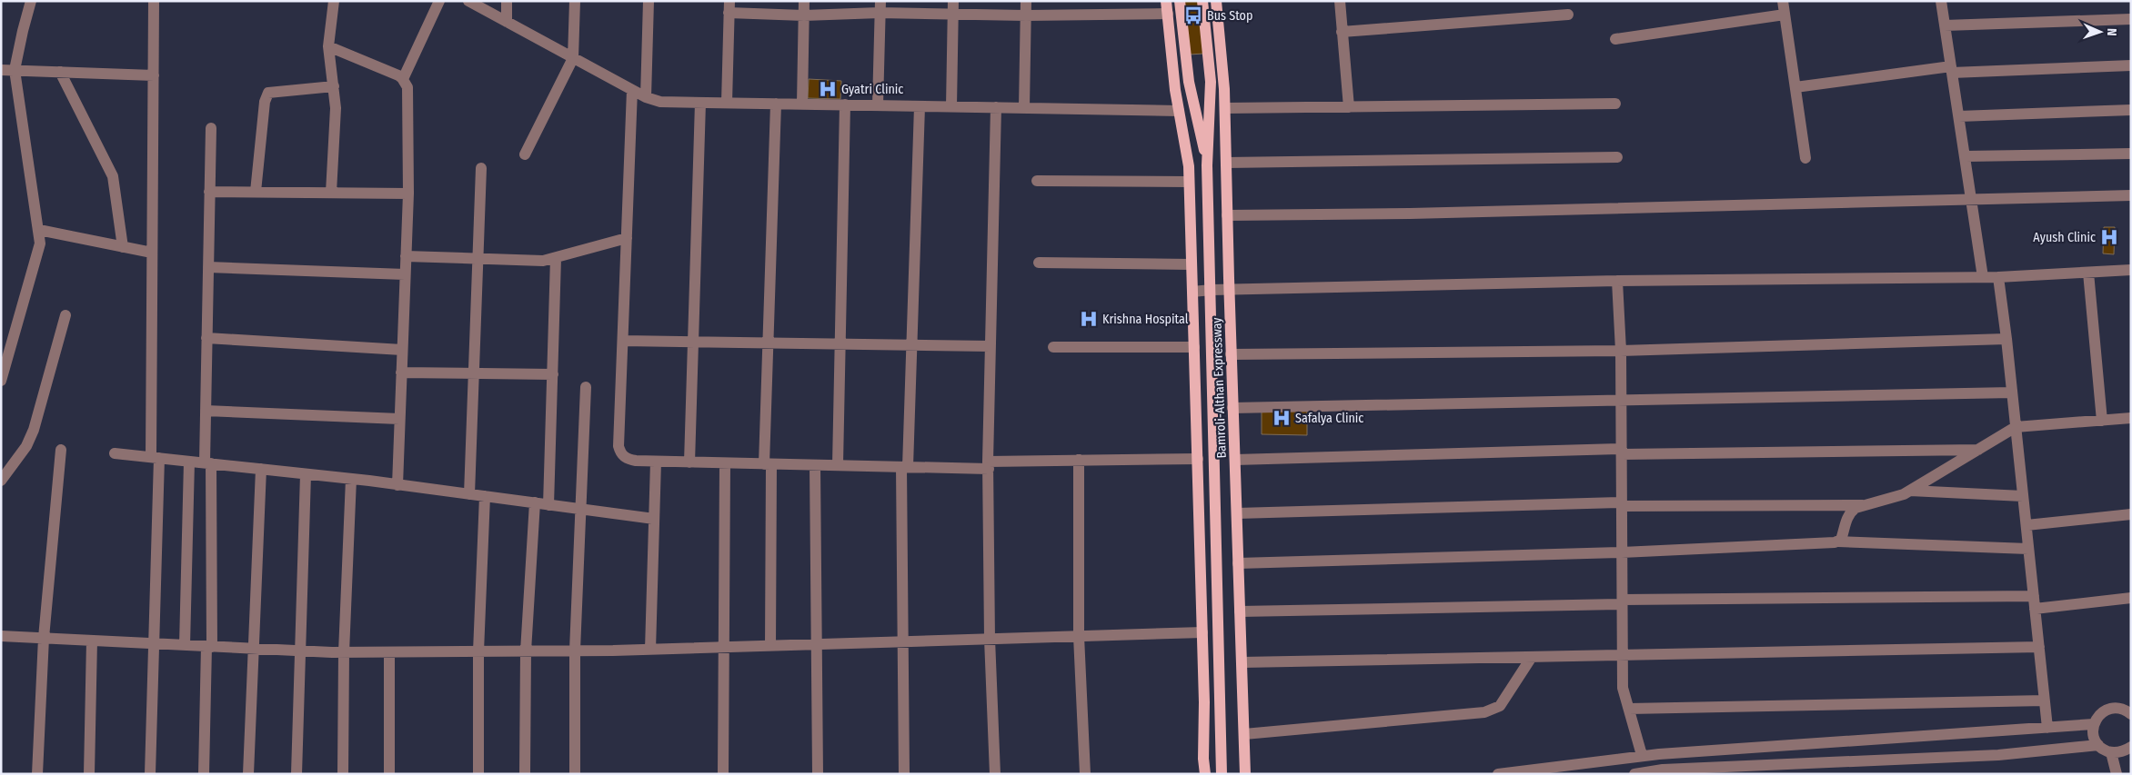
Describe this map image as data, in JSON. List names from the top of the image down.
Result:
{
  "streets": {
    "main road": ["Bamroli-Althan Expressway"]
  },
  "places": {
    "bus stop": ["Bus Stop"],
    "hospital": [
      "Gyatri Clinic",
      "Ayush Clinic",
      "Krishna Hospital",
      "Safalya Clinic"
    ]
  },
  "north": "right"
}
